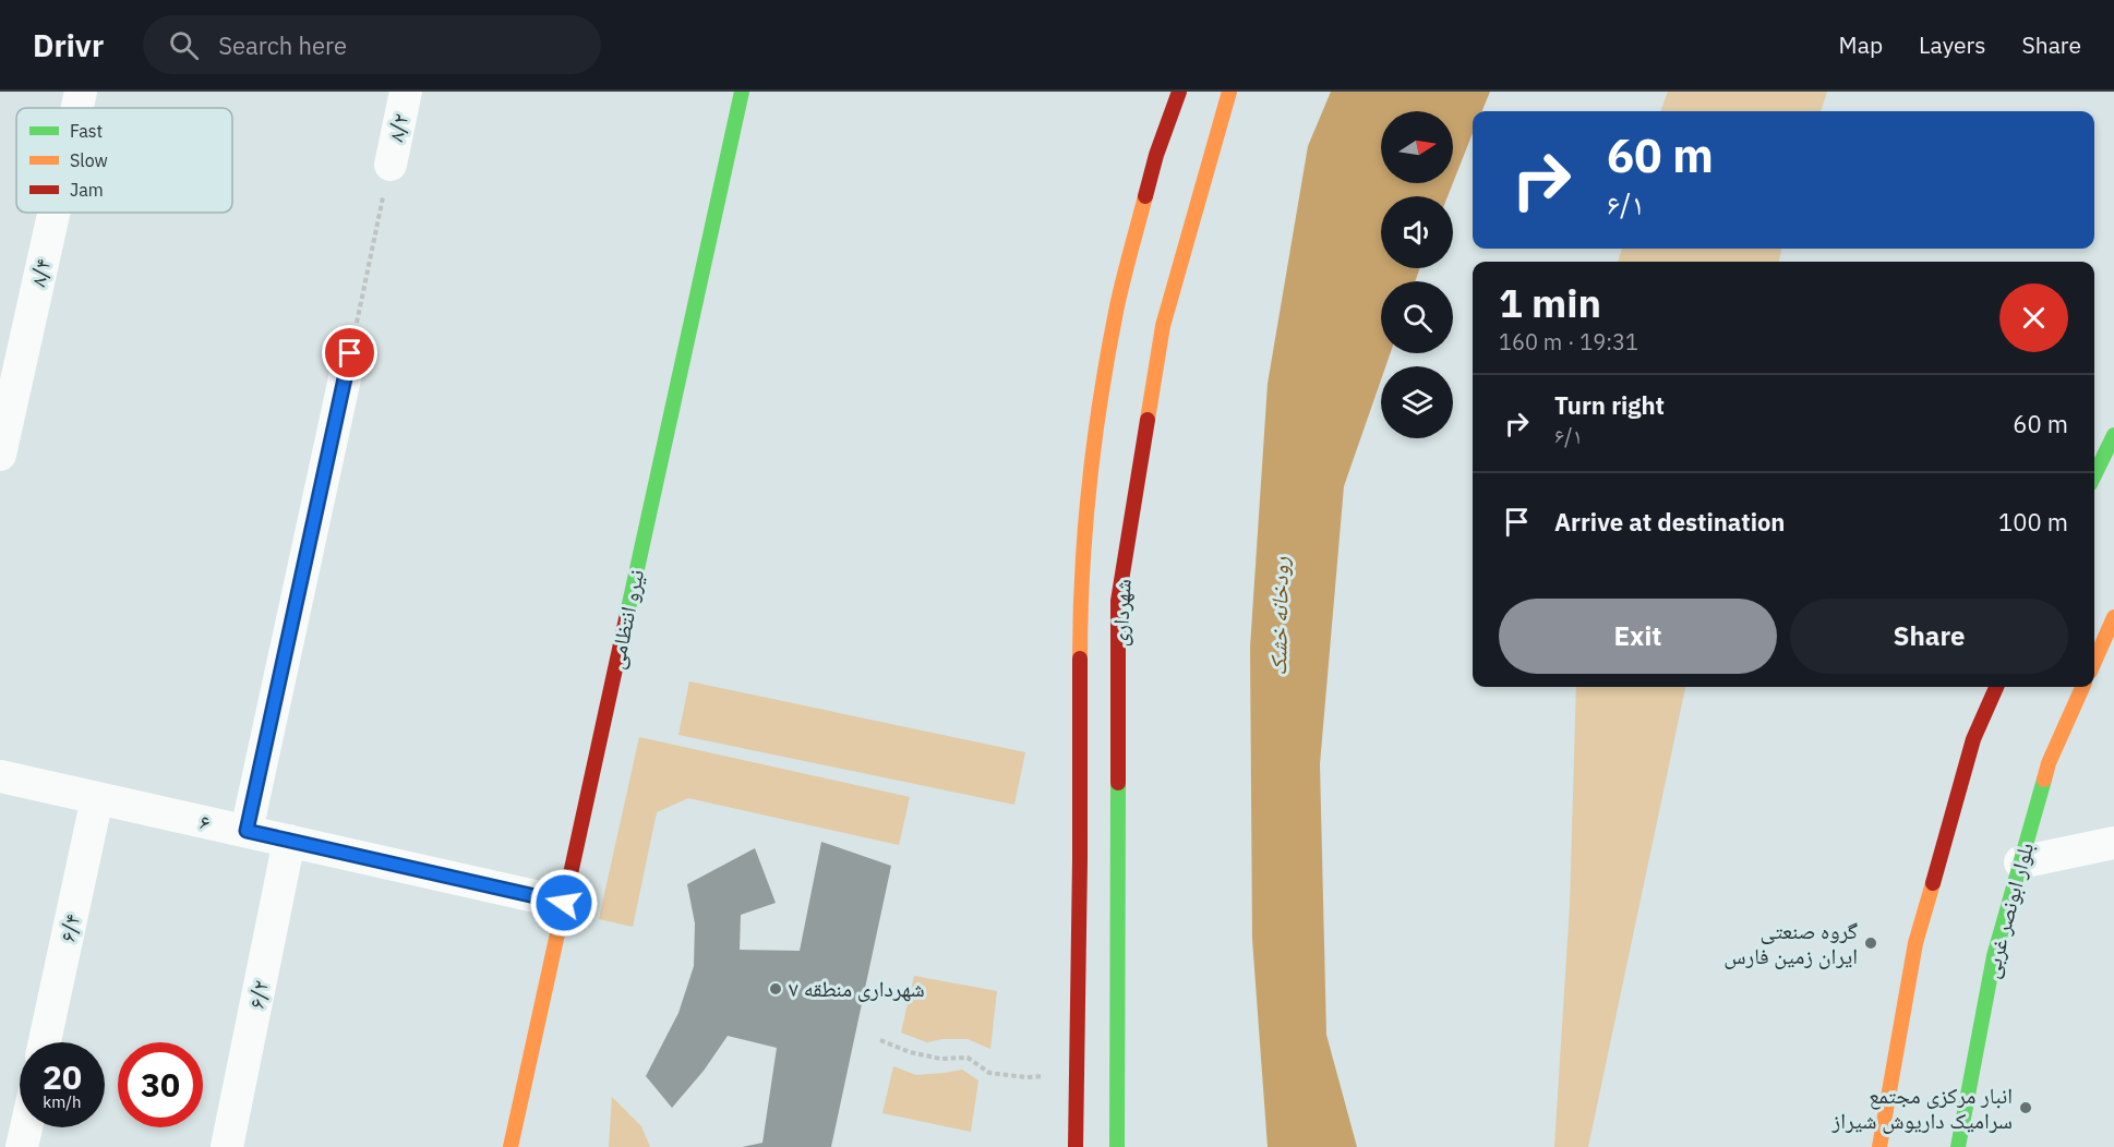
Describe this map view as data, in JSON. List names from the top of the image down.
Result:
{
  "streets": {
    "street": [
      "۸/۲",
      "۸/۴",
      "شهرداری",
      "نیرو انتظامی",
      "۶",
      "بلوار ابونصر غربی",
      "۶/۴",
      "۶/۲"
    ]
  },
  "crossings": [
    ["نیرو انتظامی", "۶"],
    ["۶", "۶/۴"],
    ["۶", "۶/۲"]
  ],
  "water": ["رودخانه خشک"],
  "places": ["گروه صنعتی ایران زمین فارس", "شهرداری منطقه ۷", "انبار مرکزی مجتمع سرامیک داریوش‌ شیراز"],
  "legend": ["Fast", "Slow", "Jam"],
  "north": "right",
  "page": {
    "header": "Drivr",
    "search": "Search here",
    "nav": ["Map", "Layers", "Share"],
    "turn": ["60 m", "۶/۱"],
    "heading": ["1 min", "160 m · 19:31"],
    "list": [
      {
        "name": "Turn right",
        "note": "۶/۱",
        "value": "60 m"
      },
      {
        "name": "Arrive at destination",
        "value": "100 m"
      }
    ],
    "buttons": ["Exit", "Share"],
    "speed": "20 km/h",
    "limit": "30"
  }
}
